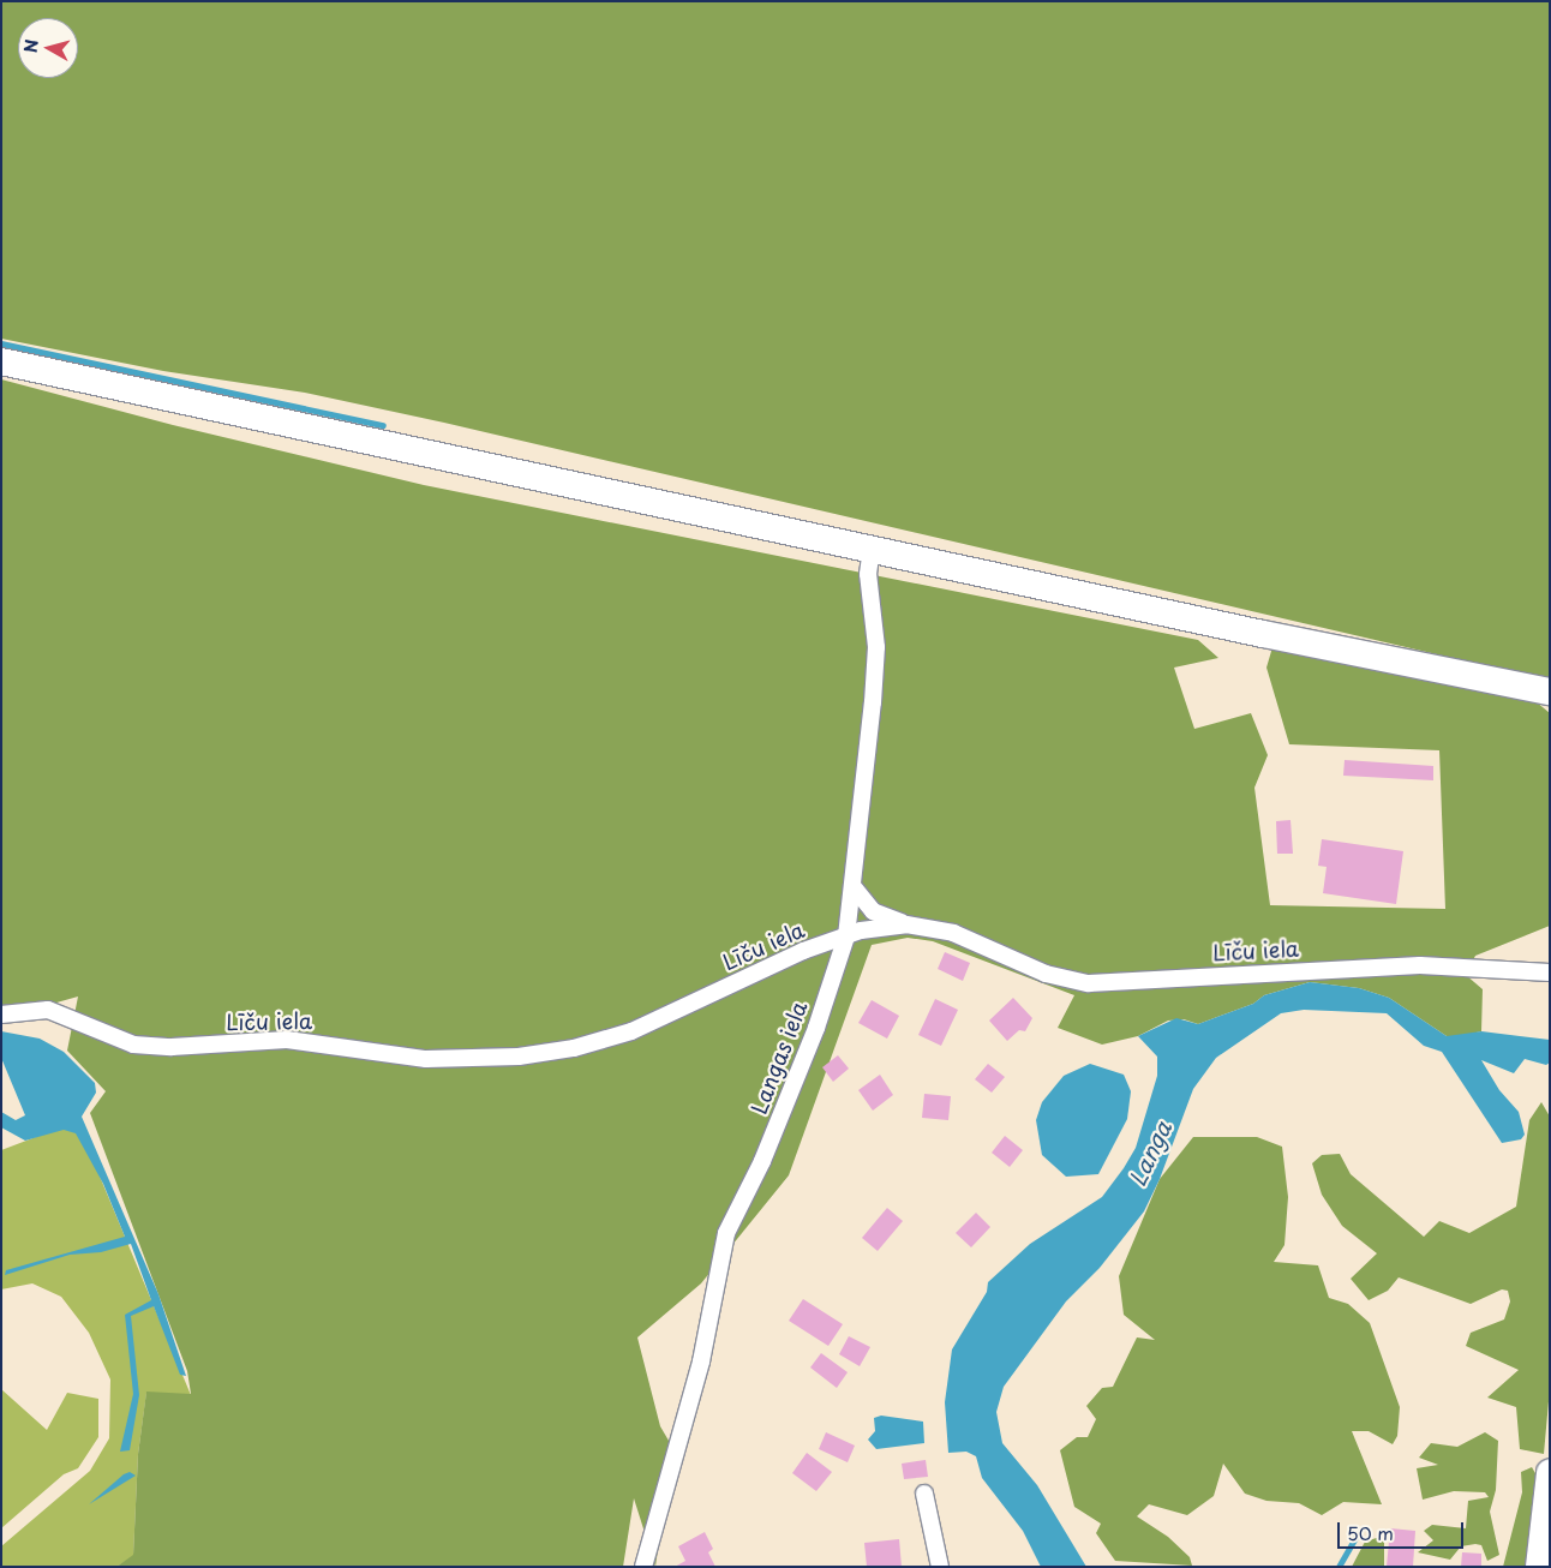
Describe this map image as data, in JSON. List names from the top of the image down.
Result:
{
  "streets": {
    "street": ["Līču iela", "Langas iela"]
  },
  "crossings": [
    ["Līču iela", "Langas iela"]
  ],
  "water": ["Langa"],
  "scale_bar": "50 m",
  "north": "left"
}
